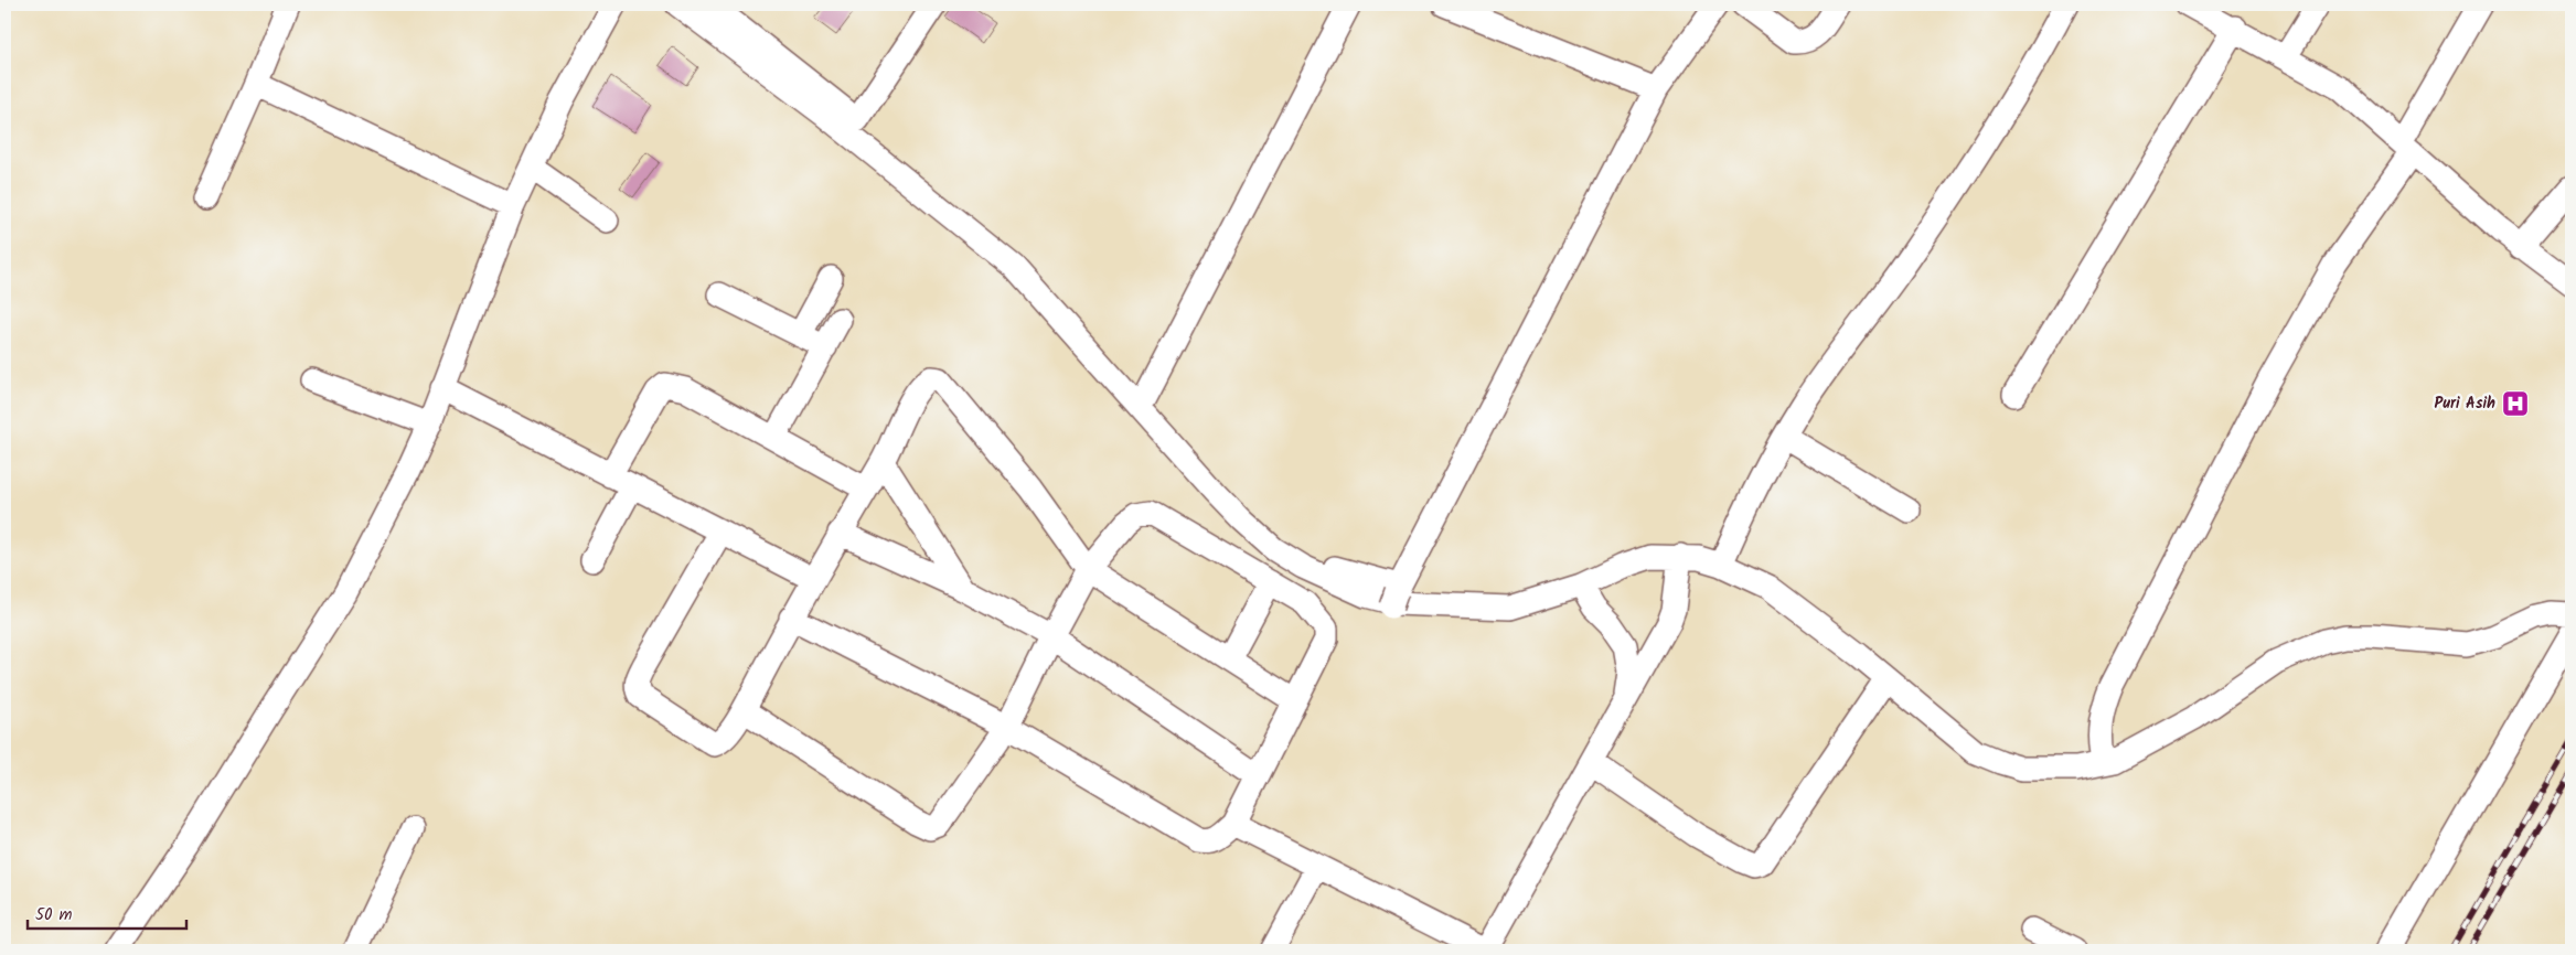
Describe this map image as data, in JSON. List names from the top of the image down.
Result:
{
  "places": {
    "hospital": ["Puri Asih"]
  },
  "scale_bar": "50 m"
}
